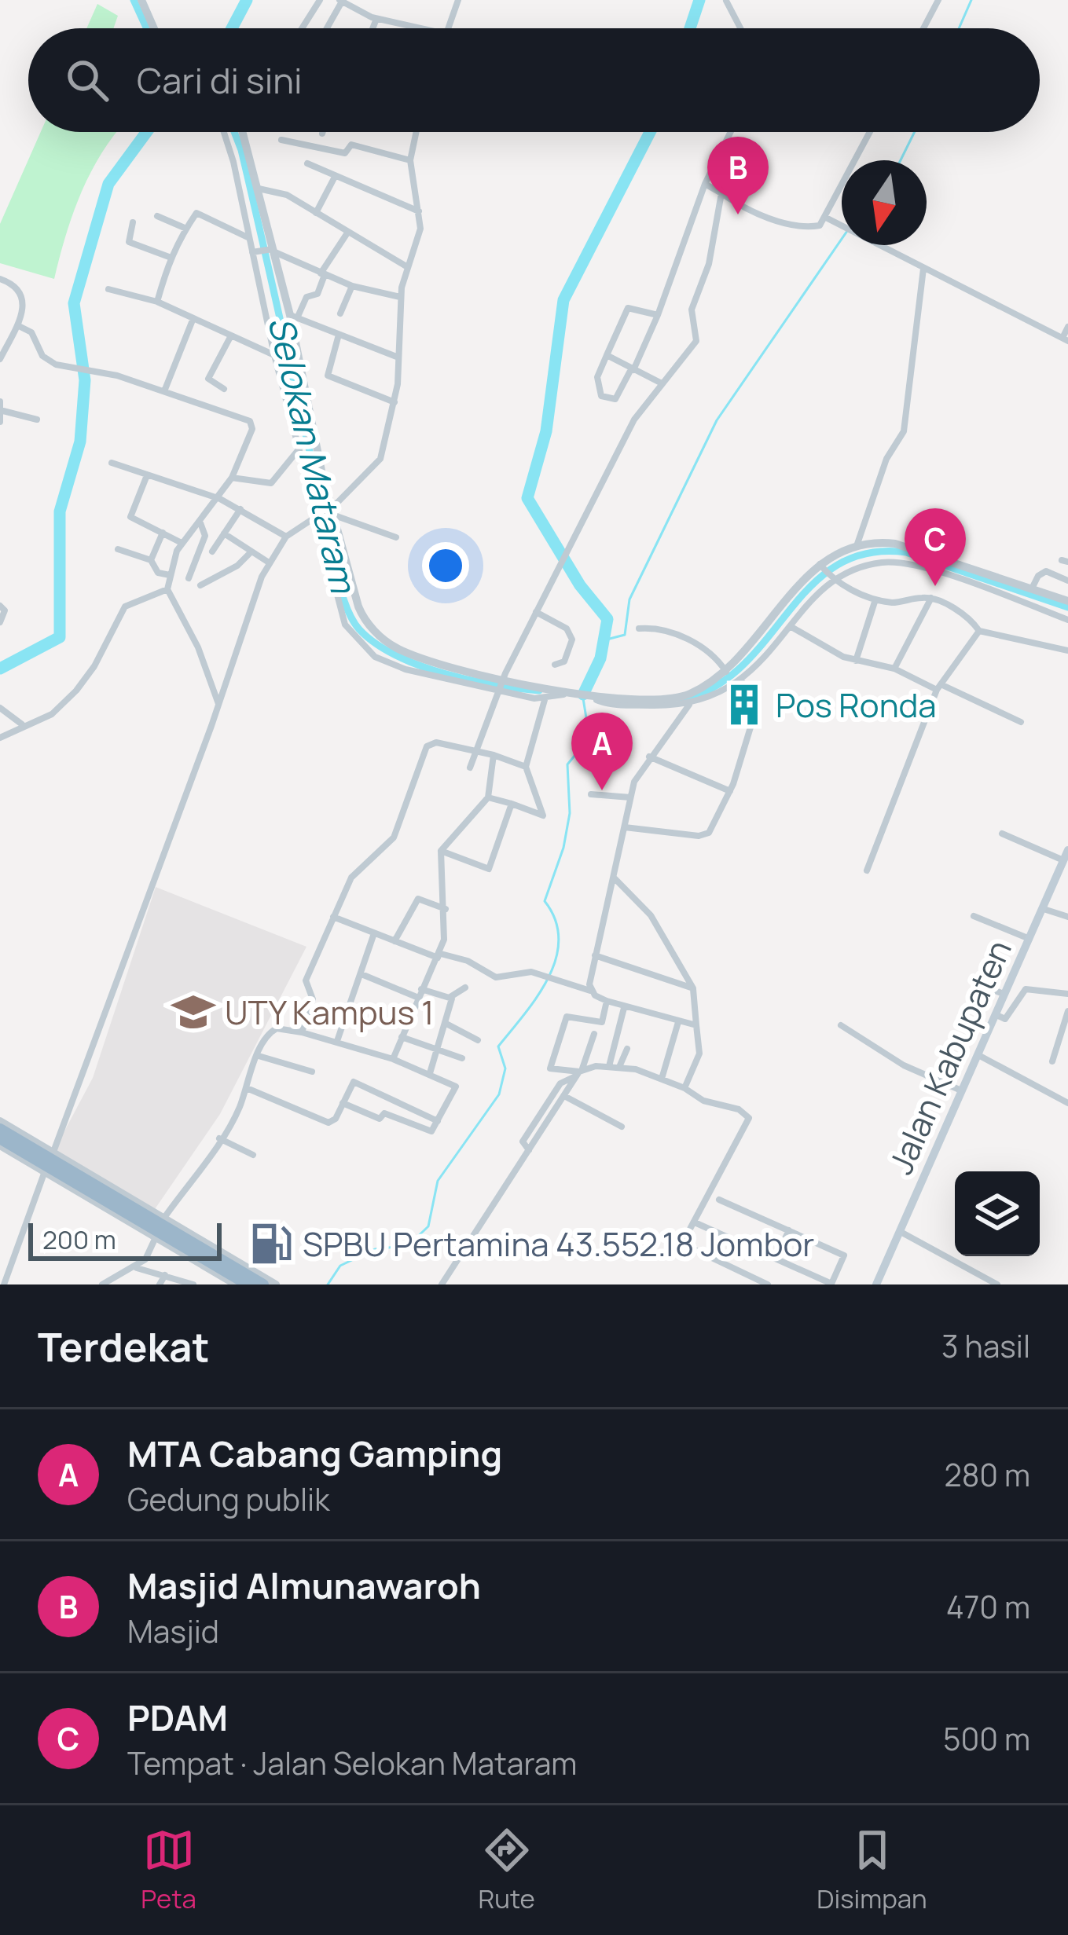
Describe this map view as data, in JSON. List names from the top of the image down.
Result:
{
  "streets": {
    "main road": ["Jalan Kabupaten"]
  },
  "water": ["Selokan Mataram"],
  "places": {
    "building": ["Pos Ronda"],
    "school or university": ["UTY Kampus 1"],
    "fuel station": ["SPBU Pertamina 43.552.18 Jombor"]
  },
  "scale_bar": "200 m",
  "north": "bottom",
  "page": {
    "search": "Cari di sini",
    "pins": ["B", "C", "A"],
    "scale": "200 m",
    "heading": ["Terdekat", "3 hasil"],
    "list": [
      {
        "mark": "A",
        "name": "MTA Cabang Gamping",
        "note": "Gedung publik",
        "value": "280 m"
      },
      {
        "mark": "B",
        "name": "Masjid Almunawaroh",
        "note": "Masjid",
        "value": "470 m"
      },
      {
        "mark": "C",
        "name": "PDAM",
        "note": "Tempat · Jalan Selokan Mataram",
        "value": "500 m"
      }
    ],
    "nav": ["Peta", "Rute", "Disimpan"]
  }
}
